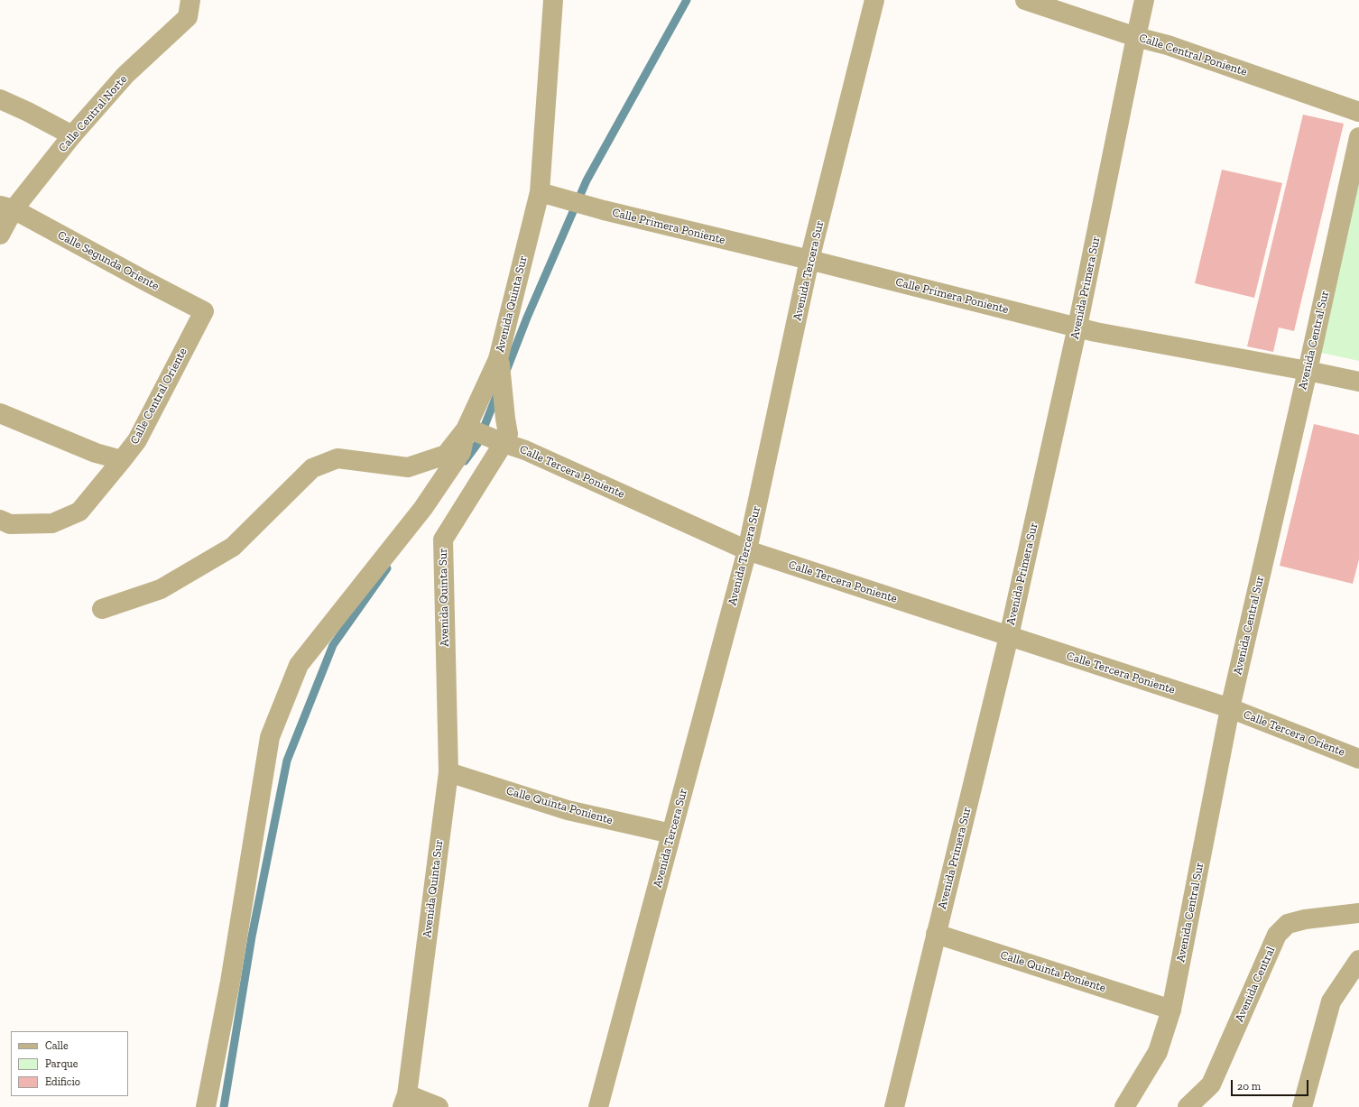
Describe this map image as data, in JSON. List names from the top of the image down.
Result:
{
  "streets": {
    "street": [
      "Calle Central Poniente",
      "Calle Central Norte",
      "Calle Primera Poniente",
      "Calle Segunda Oriente",
      "Avenida Tercera Sur",
      "Avenida Primera Sur",
      "Avenida Quinta Sur",
      "Avenida Central Sur",
      "Calle Central Oriente",
      "Calle Tercera Poniente",
      "Calle Tercera Oriente",
      "Calle Quinta Poniente",
      "Avenida Central"
    ]
  },
  "crossings": [
    ["Calle Central Poniente", "Avenida Primera Sur"],
    ["Calle Central Norte", "Calle Segunda Oriente"],
    ["Calle Primera Poniente", "Avenida Tercera Sur"],
    ["Calle Primera Poniente", "Avenida Primera Sur"],
    ["Calle Primera Poniente", "Avenida Quinta Sur"],
    ["Calle Primera Poniente", "Avenida Central Sur"],
    ["Calle Segunda Oriente", "Calle Central Oriente"],
    ["Avenida Tercera Sur", "Calle Tercera Poniente"],
    ["Avenida Tercera Sur", "Calle Quinta Poniente"],
    ["Avenida Primera Sur", "Calle Tercera Poniente"],
    ["Avenida Primera Sur", "Calle Quinta Poniente"],
    ["Avenida Quinta Sur", "Calle Tercera Poniente"],
    ["Avenida Quinta Sur", "Calle Quinta Poniente"],
    ["Avenida Central Sur", "Calle Tercera Poniente"],
    ["Avenida Central Sur", "Calle Tercera Oriente"],
    ["Avenida Central Sur", "Calle Quinta Poniente"],
    ["Calle Tercera Poniente", "Calle Tercera Oriente"]
  ],
  "legend": ["Calle", "Parque", "Edificio"],
  "scale_bar": "20 m"
}
